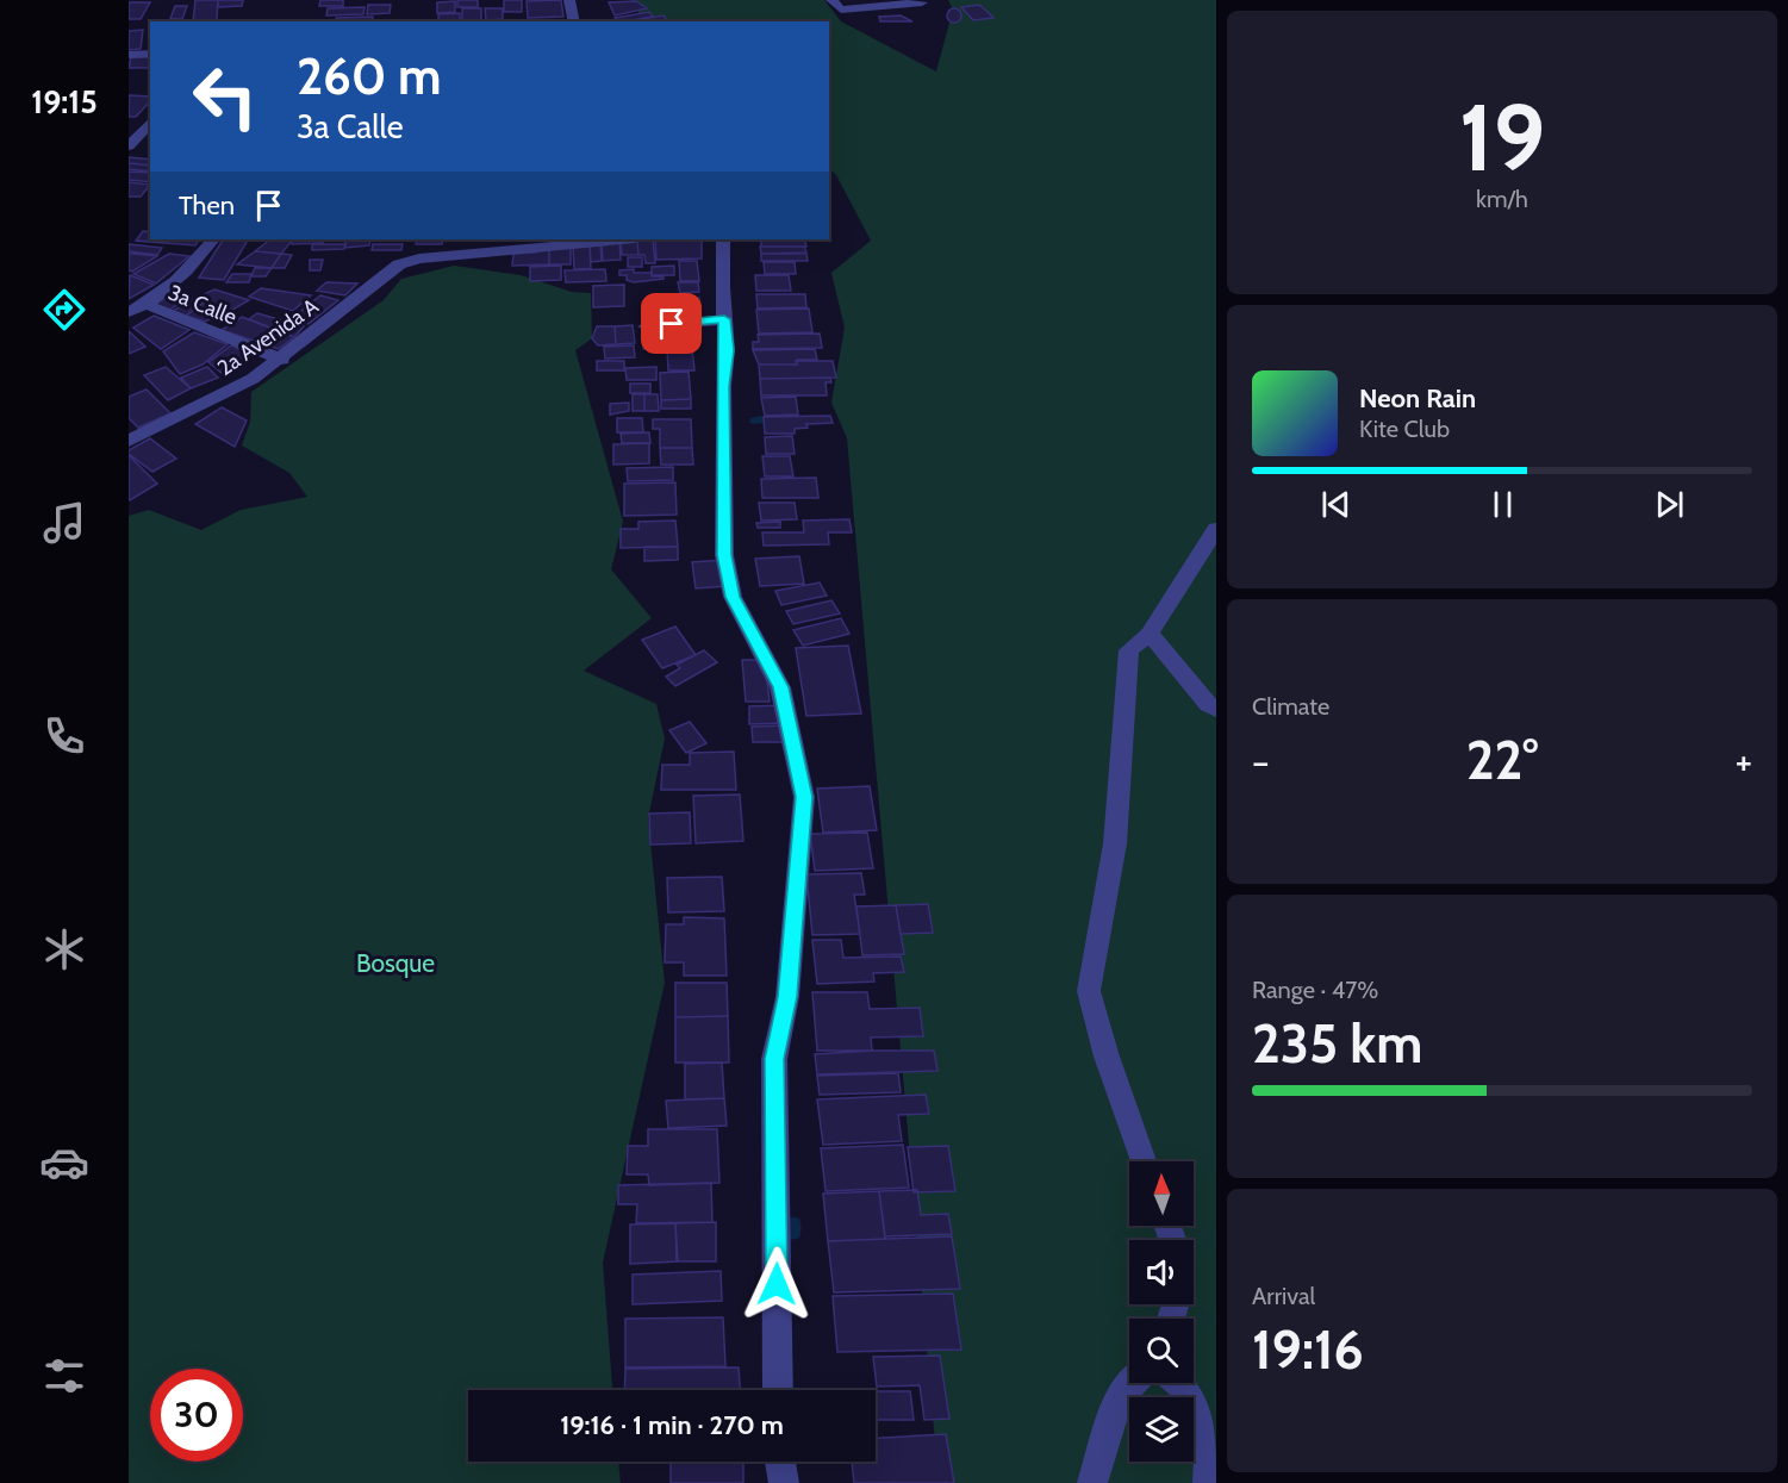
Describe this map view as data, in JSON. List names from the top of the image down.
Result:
{
  "streets": {
    "street": ["3a Calle", "2a Avenida A"]
  },
  "crossings": [
    ["3a Calle", "2a Avenida A"]
  ],
  "parks": ["Bosque"],
  "north": "top",
  "page": {
    "tabs": "19:15",
    "tile": [
      ["19", "km/h"],
      "Climate",
      ["Range · 47%", "235 km"],
      ["Arrival", "19:16"]
    ],
    "turn": ["260 m", "3a Calle"],
    "then": "Then",
    "song": ["Neon Rain", "Kite Club"],
    "heat": ["−", "22°", "+"],
    "limit": "30",
    "trip": "19:16 · 1 min · 270 m"
  }
}
